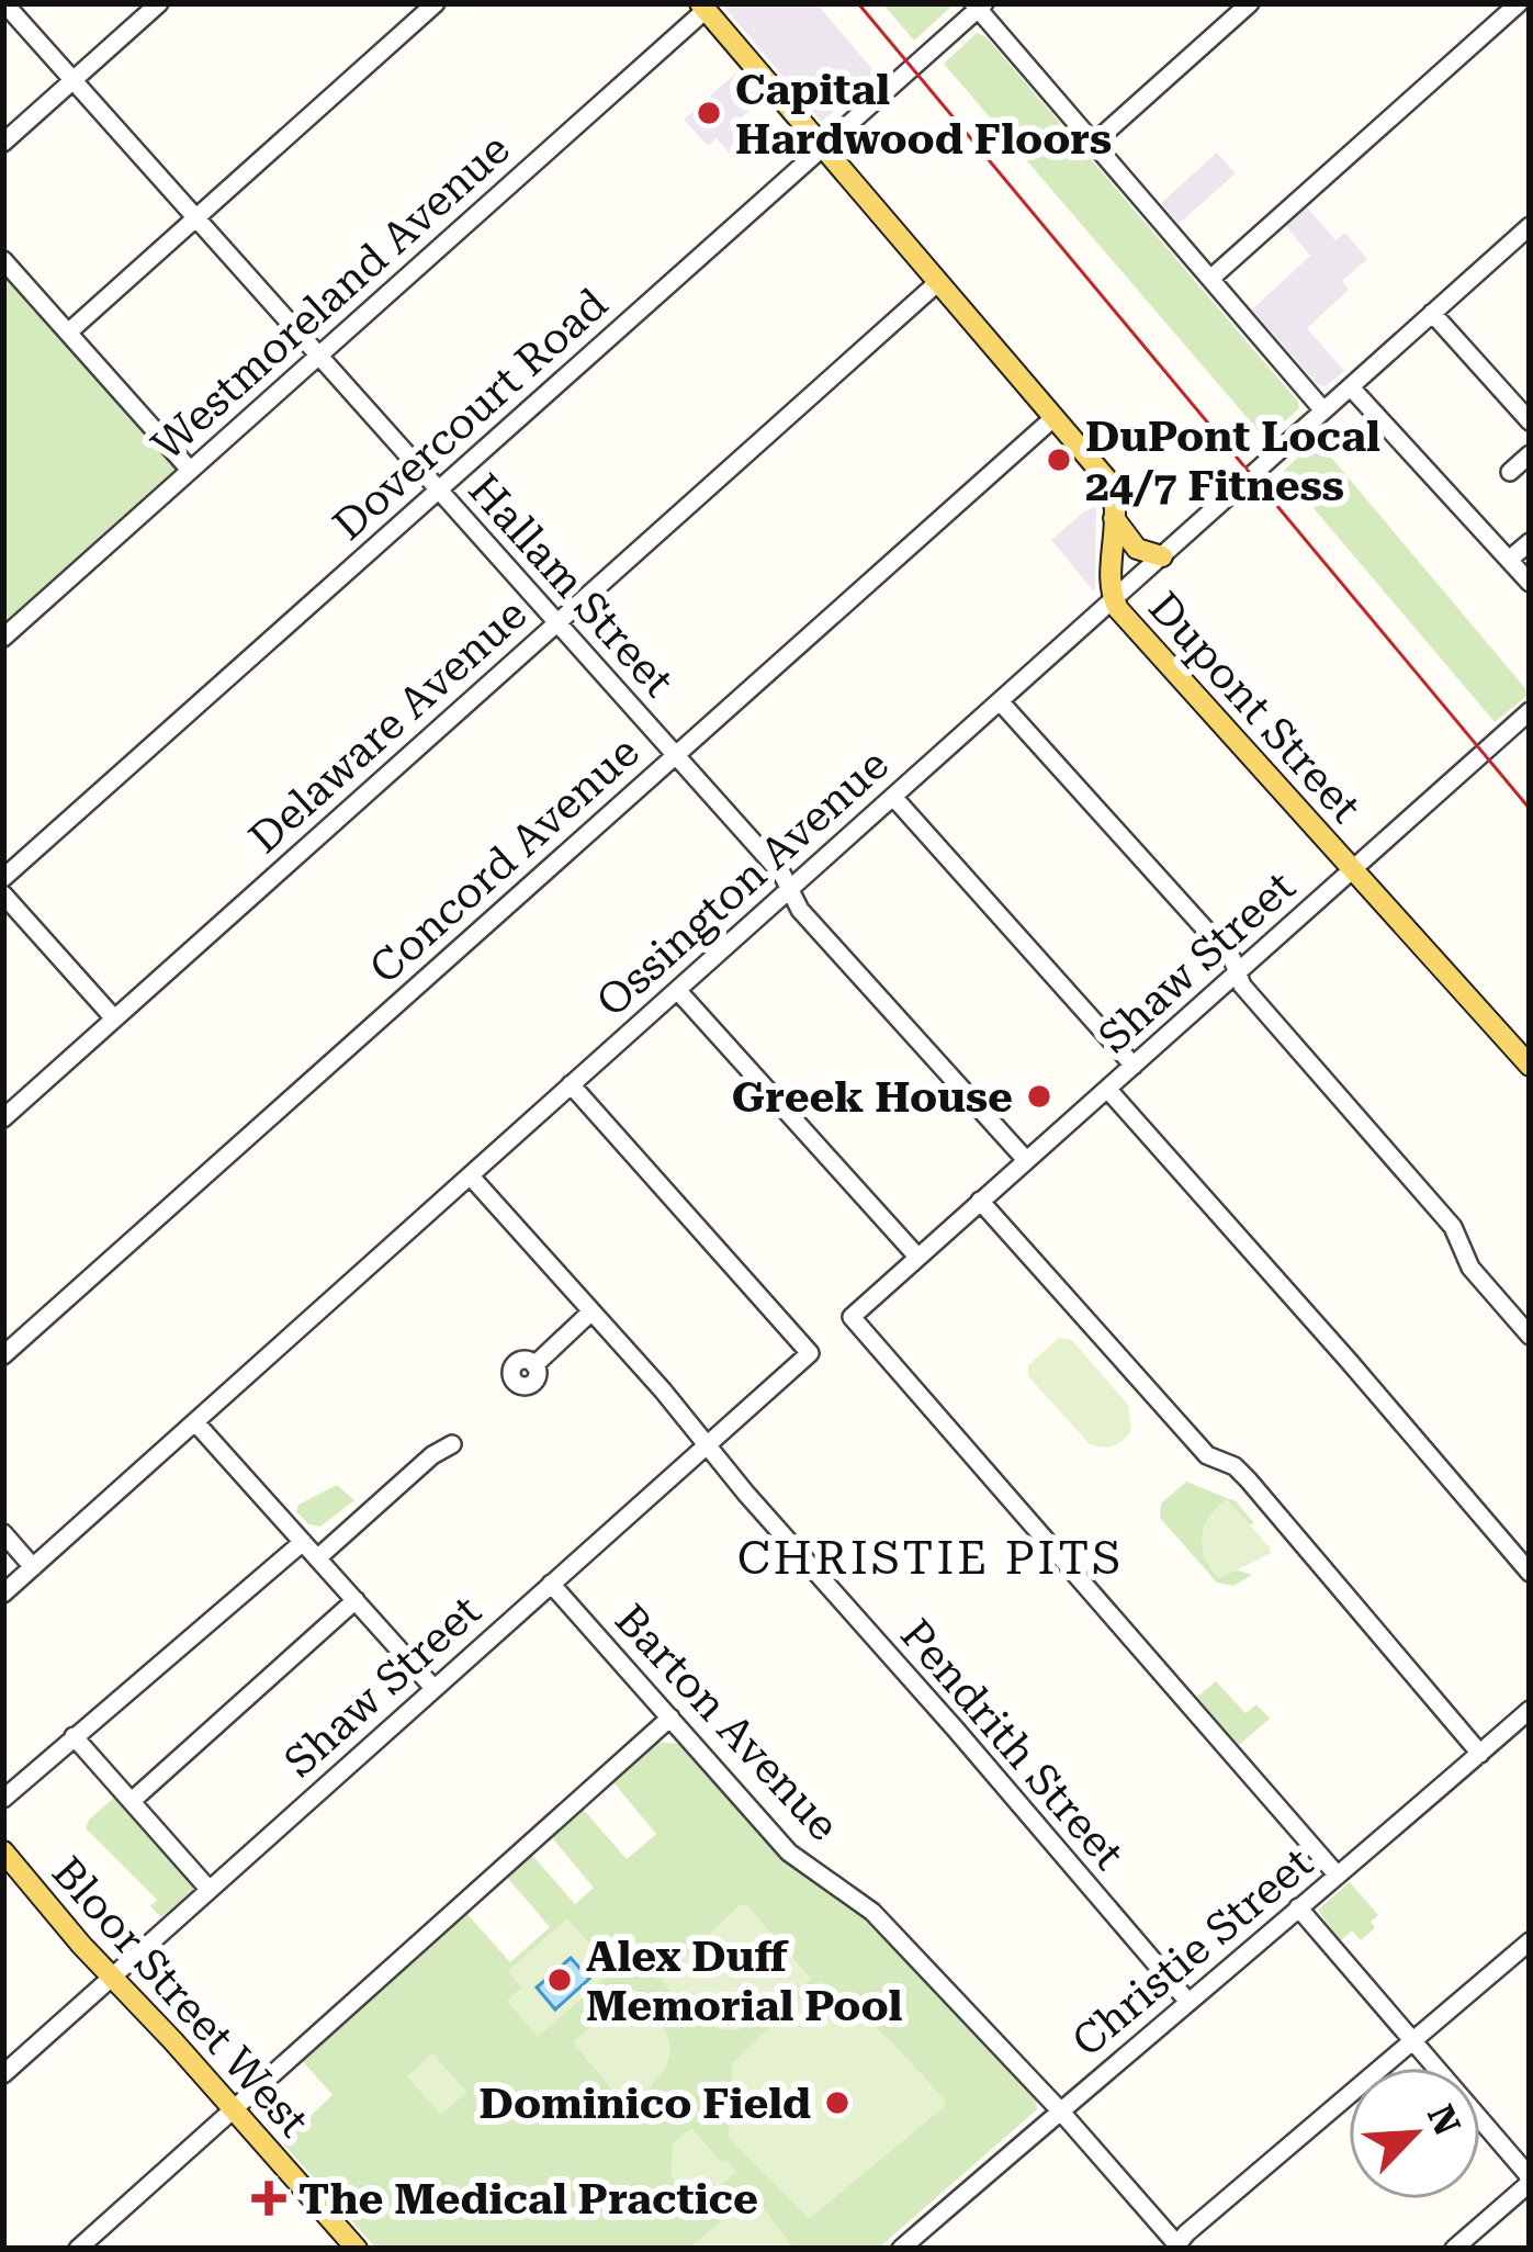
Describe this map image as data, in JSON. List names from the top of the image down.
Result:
{
  "streets": {
    "main road": ["Dupont Street", "Bloor Street West"],
    "street": [
      "Westmoreland Avenue",
      "Dovercourt Road",
      "Hallam Street",
      "Delaware Avenue",
      "Concord Avenue",
      "Ossington Avenue",
      "Shaw Street",
      "Barton Avenue",
      "Pendrith Street",
      "Christie Street"
    ]
  },
  "crossings": [
    ["Westmoreland Avenue", "Hallam Street"],
    ["Westmoreland Avenue", "Dupont Street"],
    ["Dovercourt Road", "Hallam Street"],
    ["Dovercourt Road", "Dupont Street"],
    ["Hallam Street", "Delaware Avenue"],
    ["Hallam Street", "Concord Avenue"],
    ["Hallam Street", "Ossington Avenue"],
    ["Hallam Street", "Shaw Street"],
    ["Dupont Street", "Delaware Avenue"],
    ["Dupont Street", "Concord Avenue"],
    ["Dupont Street", "Ossington Avenue"],
    ["Dupont Street", "Shaw Street"],
    ["Ossington Avenue", "Shaw Street"],
    ["Ossington Avenue", "Pendrith Street"],
    ["Shaw Street", "Barton Avenue"],
    ["Shaw Street", "Pendrith Street"],
    ["Shaw Street", "Christie Street"],
    ["Shaw Street", "Bloor Street West"],
    ["Barton Avenue", "Christie Street"],
    ["Pendrith Street", "Christie Street"]
  ],
  "districts": ["CHRISTIE PITS"],
  "places": {
    "other": [
      "Capital Hardwood Floors",
      "DuPont Local 24/7 Fitness",
      "Greek House",
      "Alex Duff Memorial Pool",
      "Dominico Field"
    ],
    "health": ["The Medical Practice"]
  },
  "north": "top right"
}
